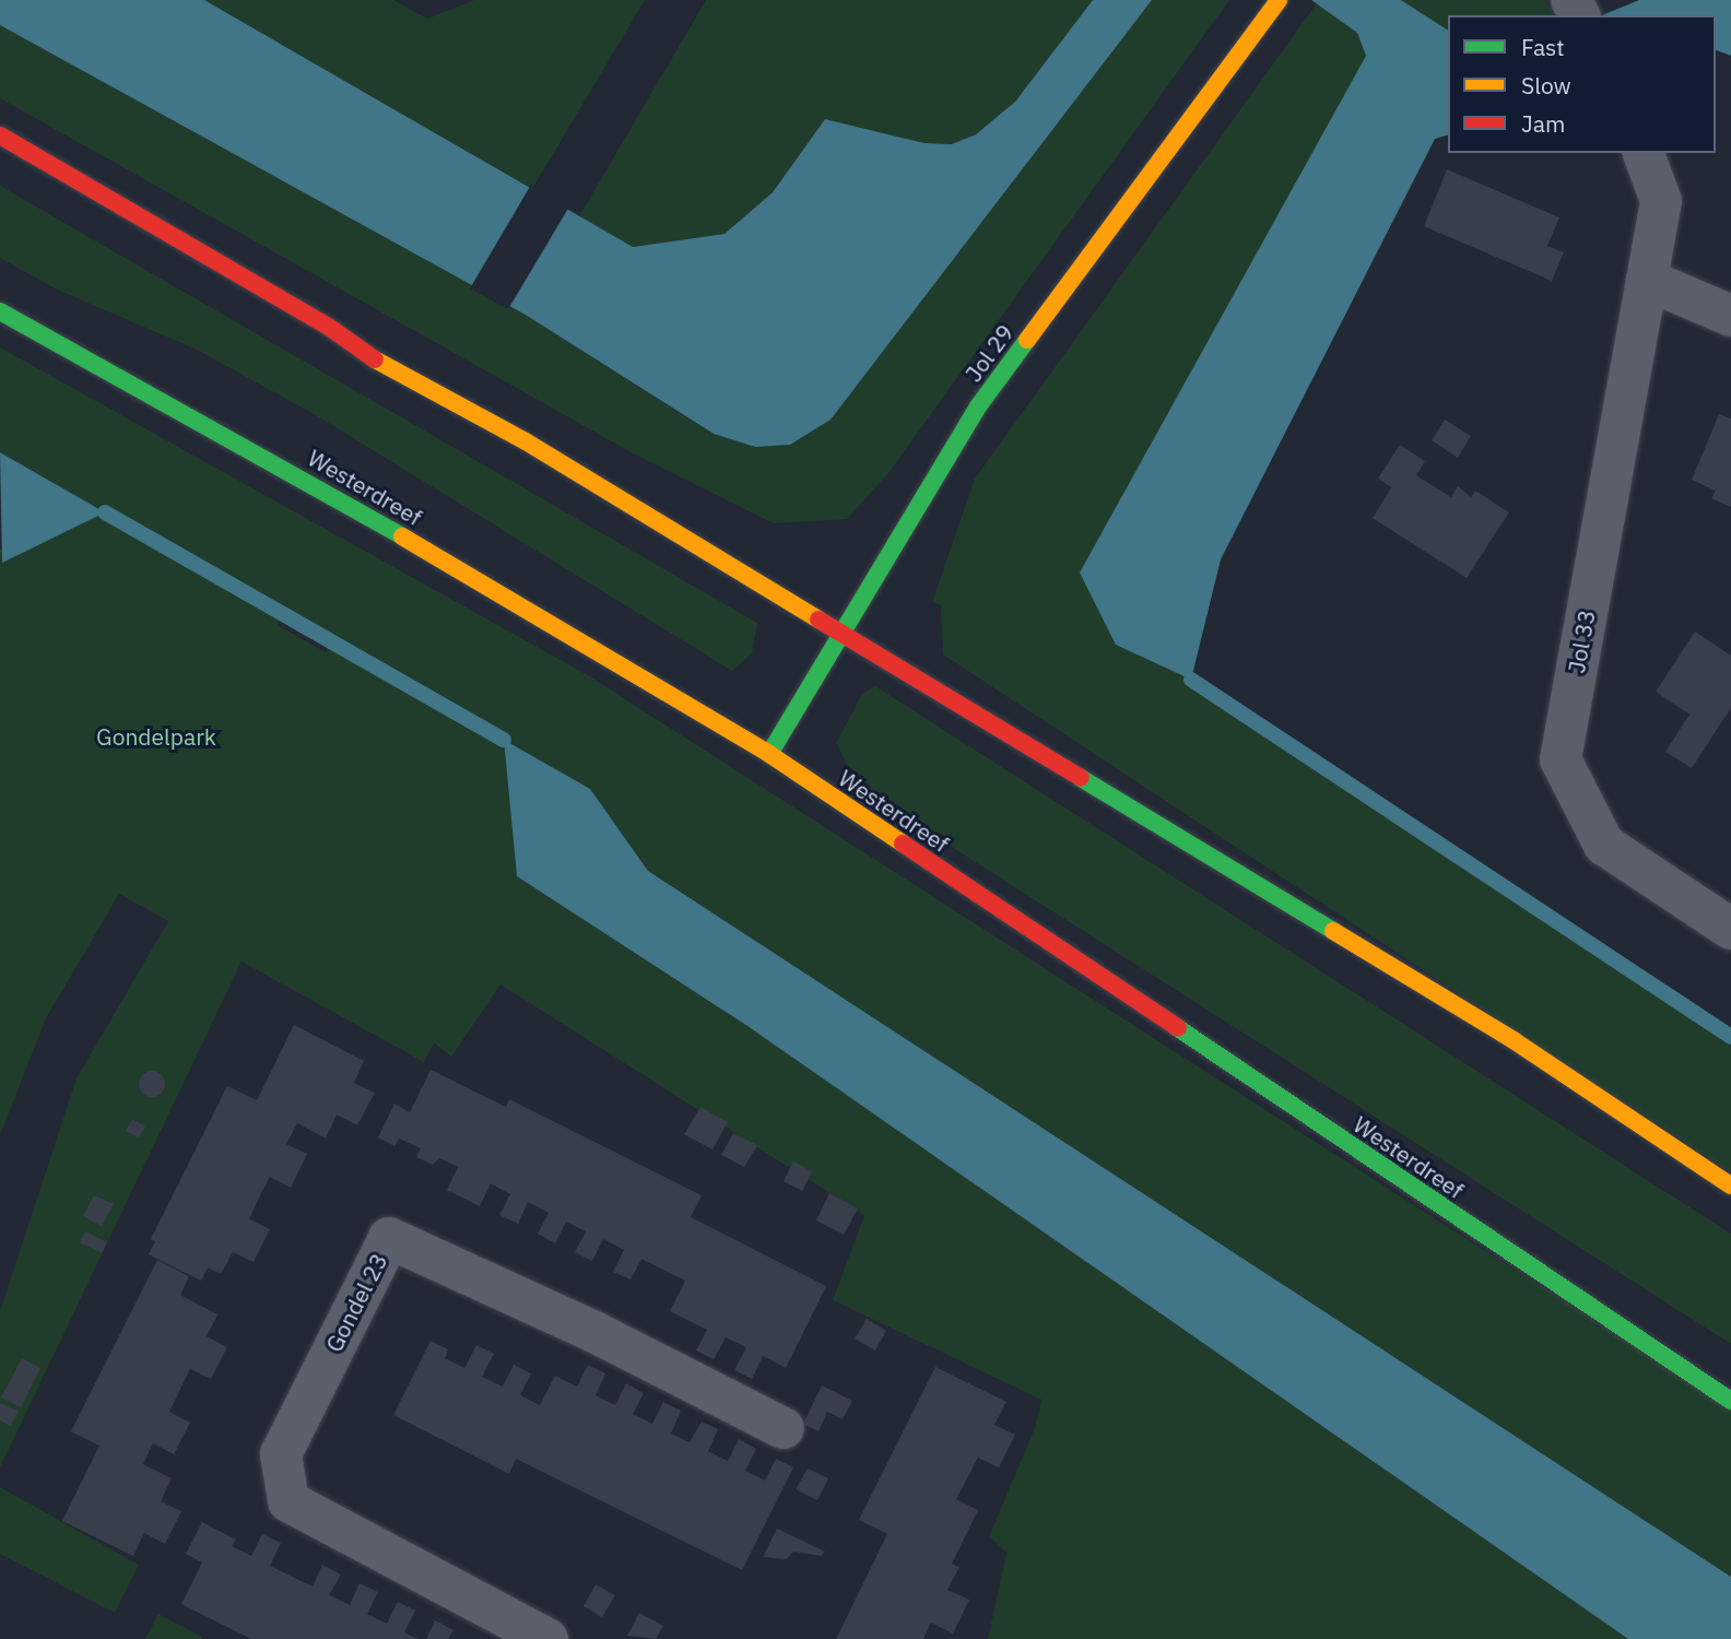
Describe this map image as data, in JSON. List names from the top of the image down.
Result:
{
  "streets": {
    "main road": ["Jol 29", "Westerdreef"],
    "street": ["Jol 33", "Gondel 23"]
  },
  "crossings": [
    ["Jol 29", "Westerdreef"]
  ],
  "parks": ["Gondelpark"],
  "legend": ["Fast", "Slow", "Jam"]
}
